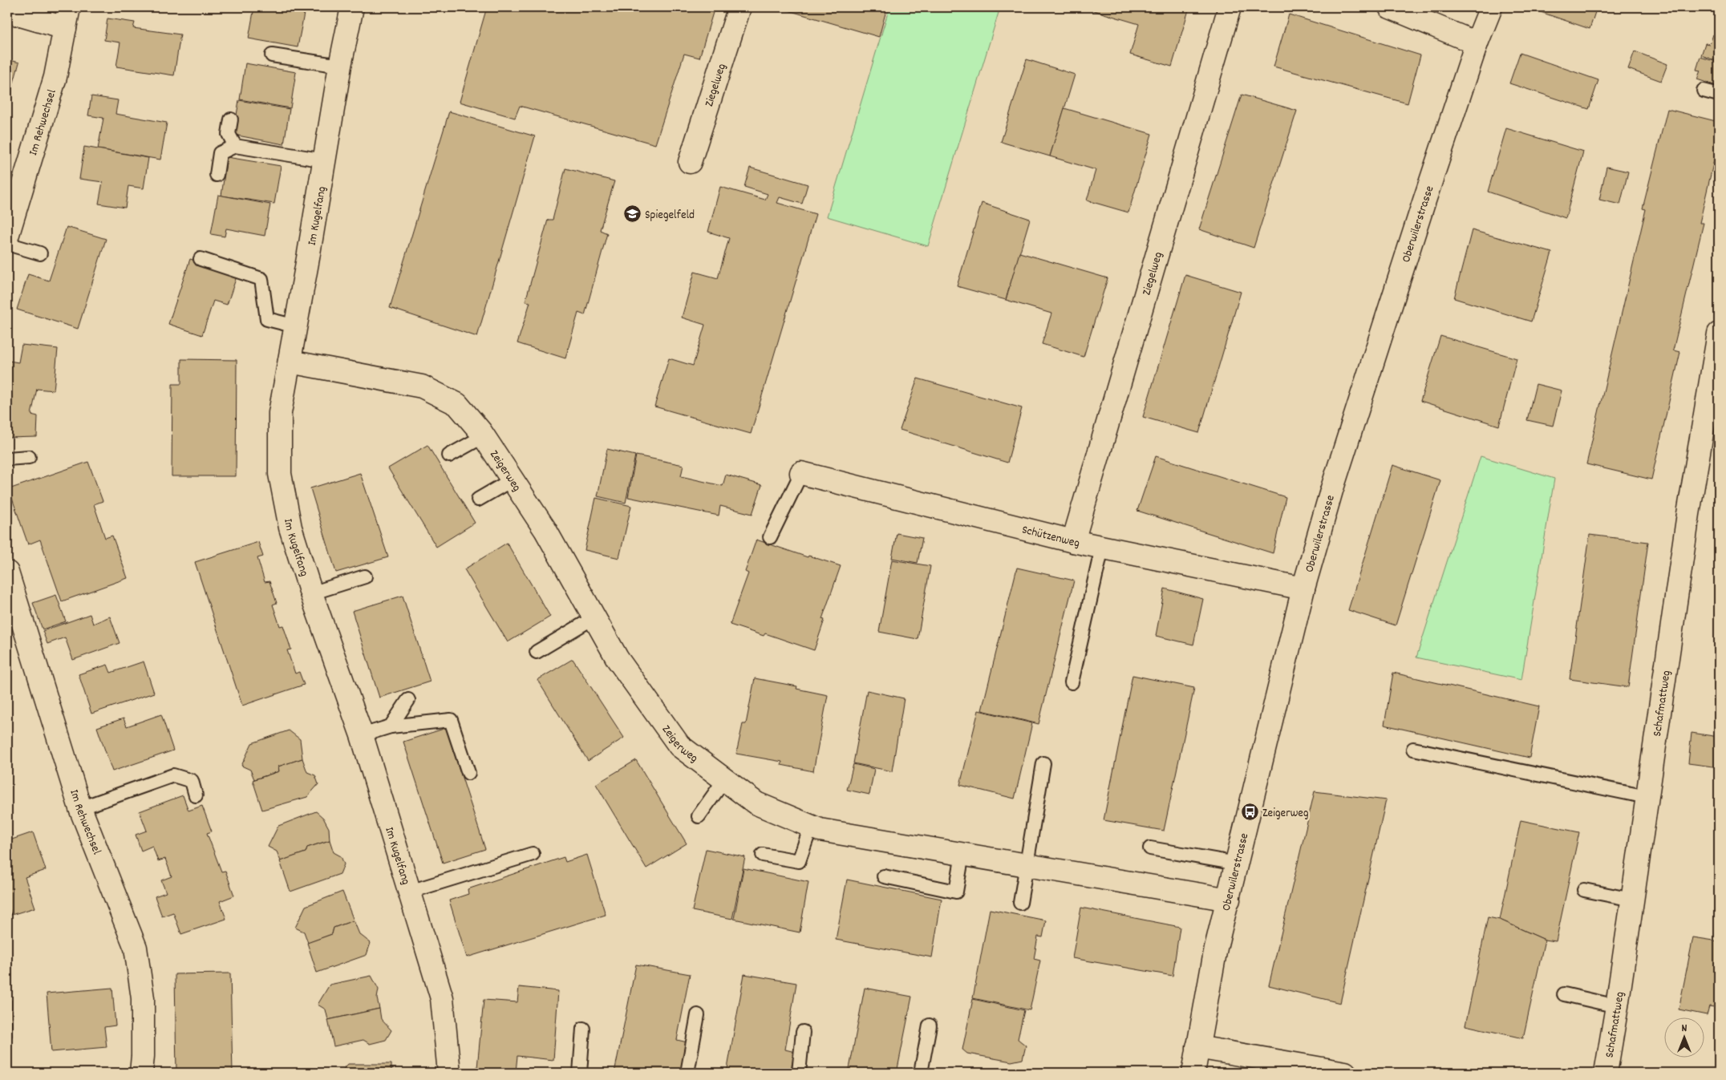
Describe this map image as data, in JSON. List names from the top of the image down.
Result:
{
  "streets": {
    "street": [
      "Ziegelweg",
      "Im Rehwechsel",
      "Im Kugelfang",
      "Oberwilerstrasse",
      "Zeigerweg",
      "Schützenweg",
      "Schafmattweg"
    ]
  },
  "crossings": [
    ["Ziegelweg", "Schützenweg"],
    ["Im Kugelfang", "Zeigerweg"],
    ["Oberwilerstrasse", "Zeigerweg"],
    ["Oberwilerstrasse", "Schützenweg"]
  ],
  "places": {
    "school or university": ["Spiegelfeld"],
    "bus stop": ["Zeigerweg"]
  },
  "north": "top"
}
